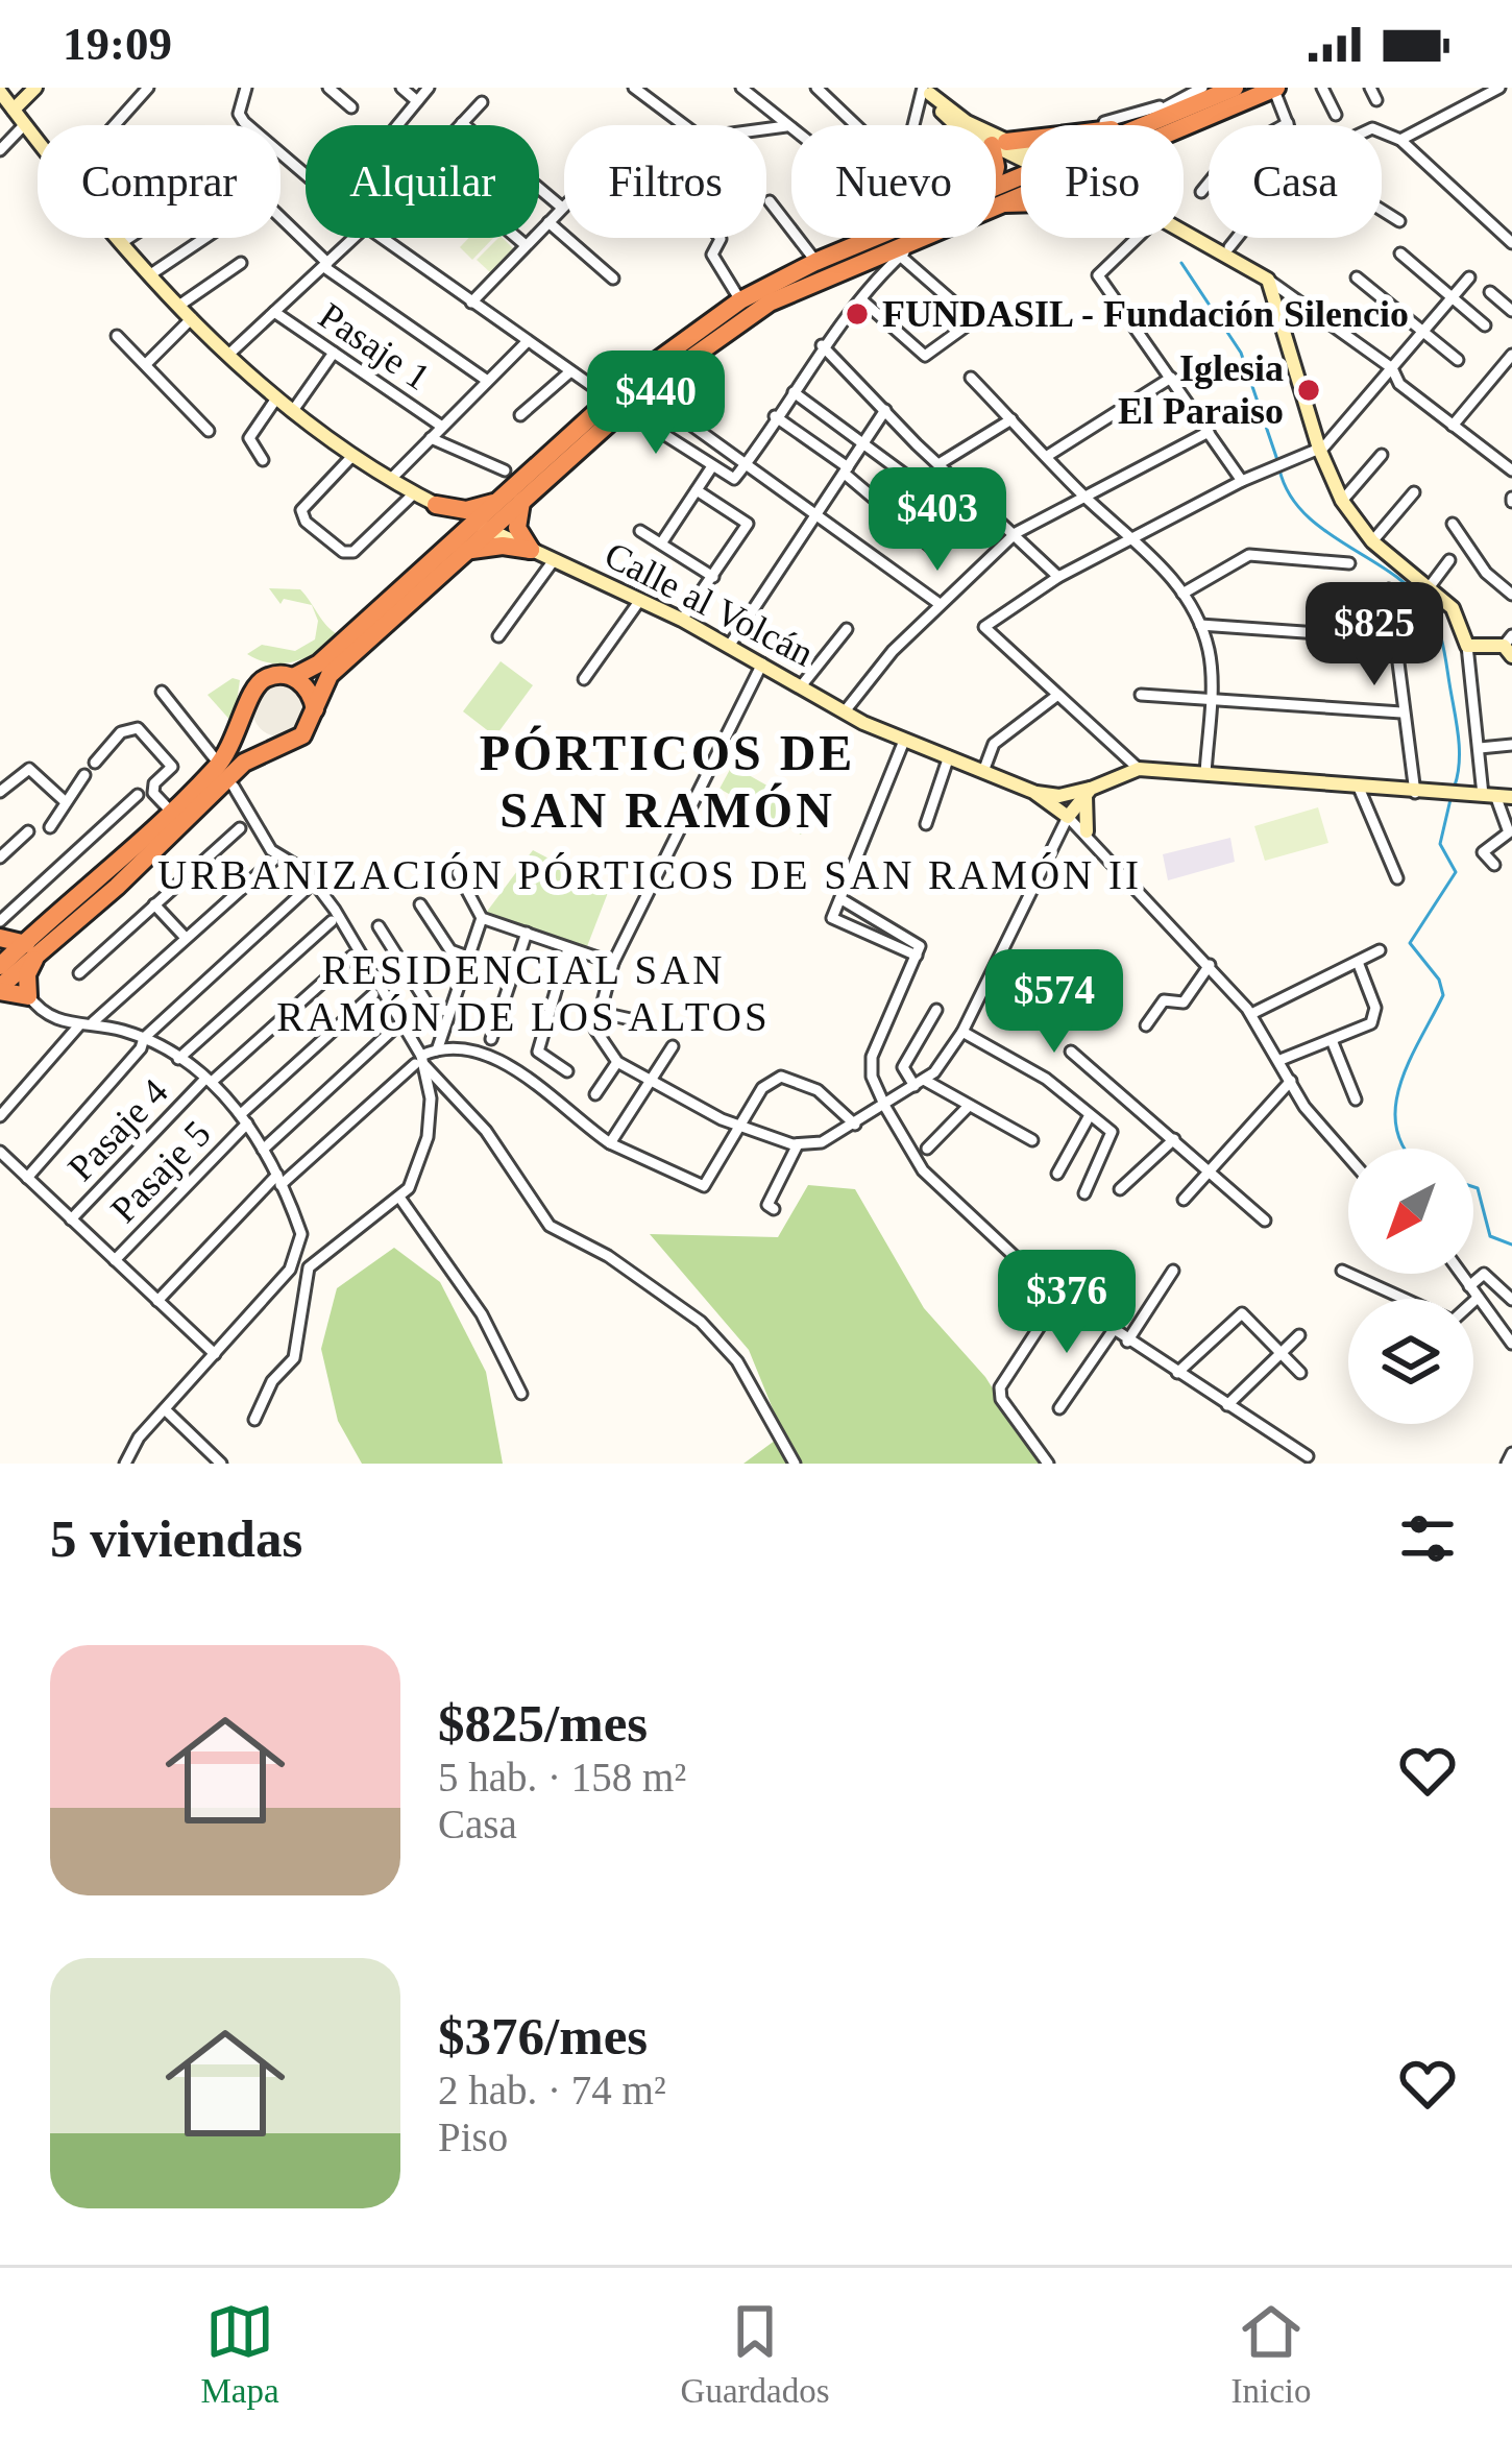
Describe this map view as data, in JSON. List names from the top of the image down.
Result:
{
  "streets": {
    "main road": ["Calle al Volcán"],
    "street": ["Pasaje 1", "Pasaje 4", "Pasaje 5"]
  },
  "districts": ["PÓRTICOS DE SAN RAMÓN", "URBANIZACIÓN PÓRTICOS DE SAN RAMÓN II", "RESIDENCIAL SAN RAMÓN DE LOS ALTOS"],
  "places": ["FUNDASIL - Fundación Silencio", "Iglesia El Paraiso"],
  "north": "bottom left",
  "page": {
    "status": "19:09",
    "chip": [
      "Comprar",
      "Alquilar",
      "Filtros",
      "Nuevo",
      "Piso",
      "Casa"
    ],
    "price": [
      "$440",
      "$403",
      "$825",
      "$574",
      "$376"
    ],
    "heading": "5 viviendas",
    "list": [
      {
        "name": "$825/mes",
        "note": "5 hab. · 158 m² · Casa"
      },
      {
        "name": "$376/mes",
        "note": "2 hab. · 74 m² · Piso"
      }
    ],
    "tabs": ["Mapa", "Guardados", "Inicio"]
  }
}
